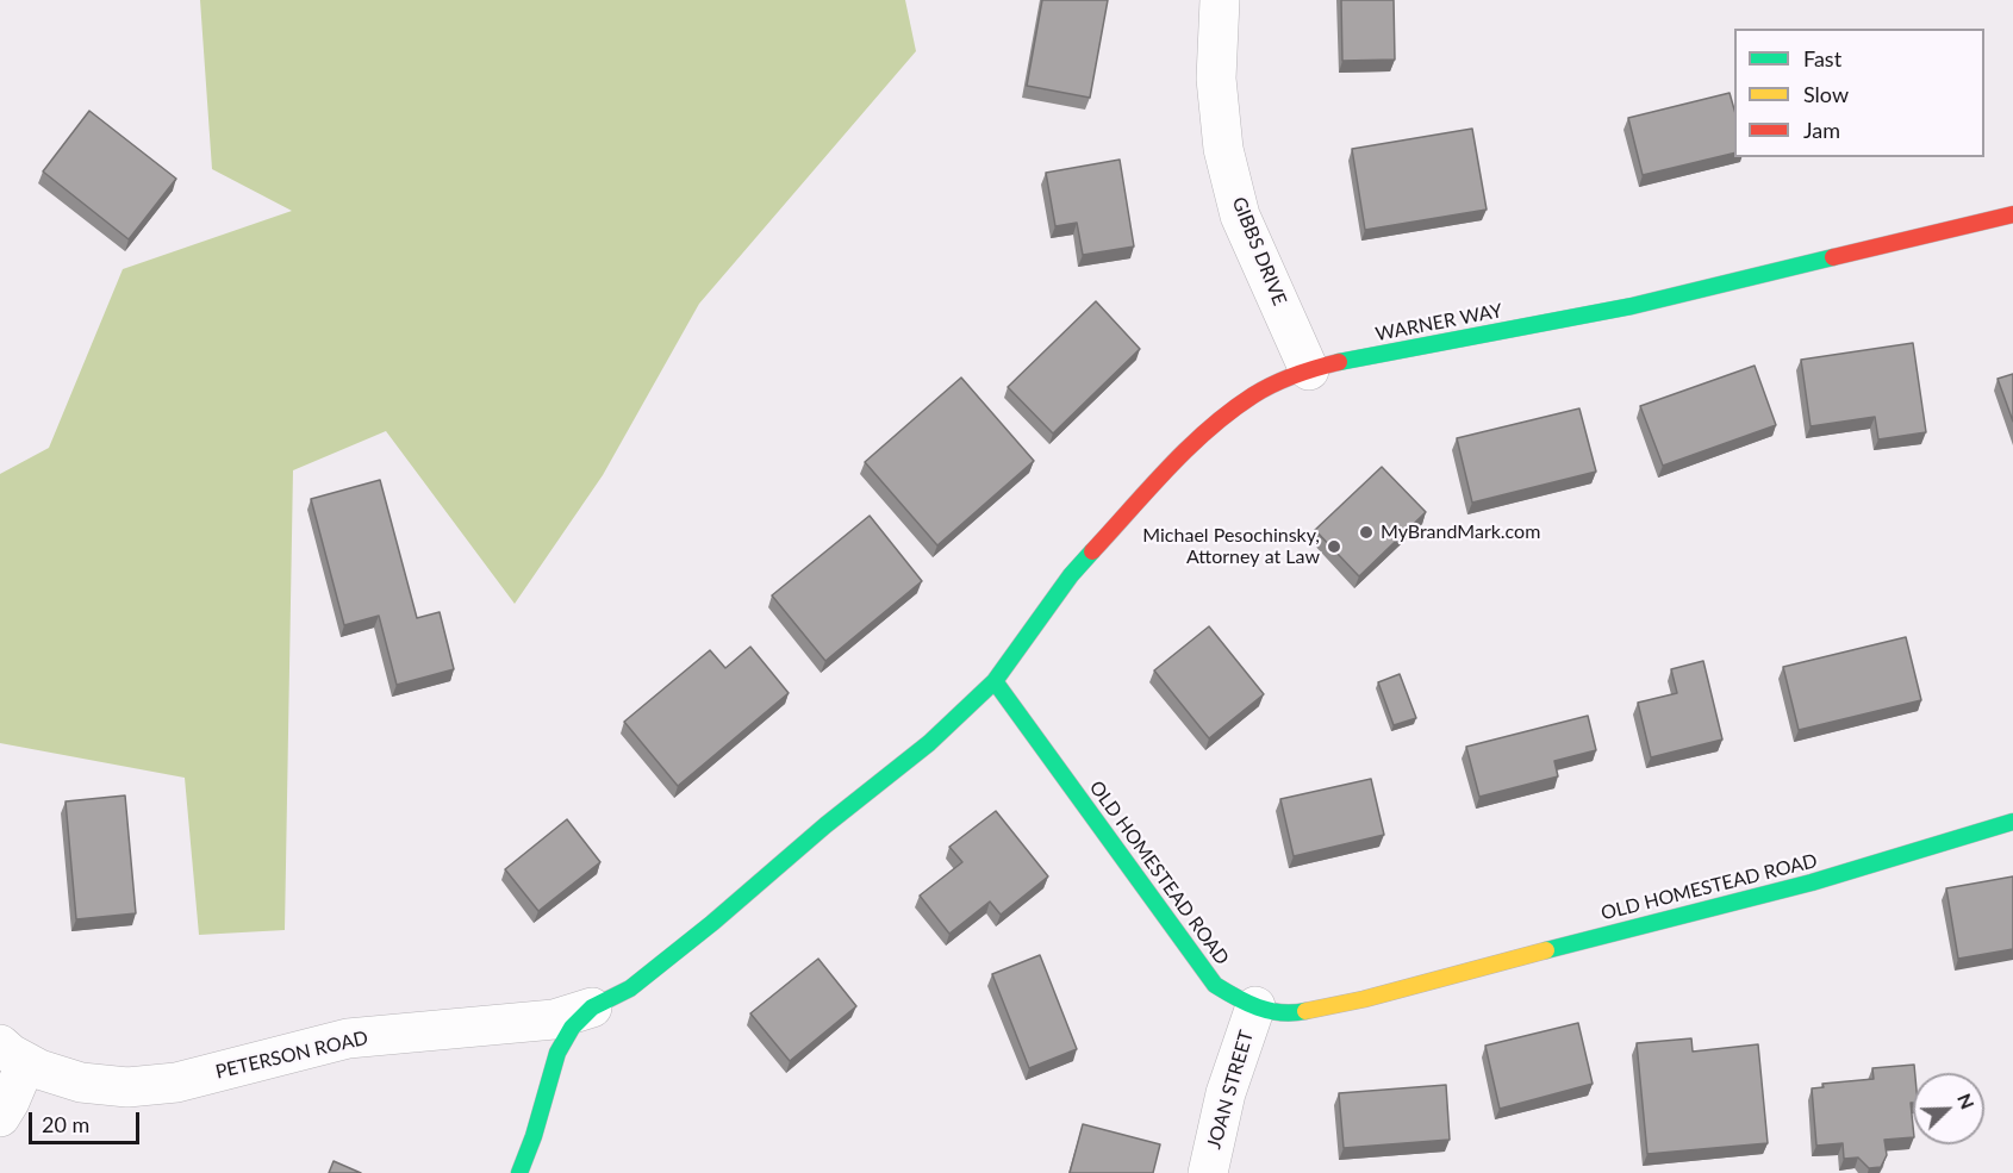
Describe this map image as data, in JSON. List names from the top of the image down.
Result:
{
  "streets": {
    "street": [
      "GIBBS DRIVE",
      "WARNER WAY",
      "OLD HOMESTEAD ROAD",
      "PETERSON ROAD",
      "JOAN STREET"
    ]
  },
  "crossings": [
    ["GIBBS DRIVE", "WARNER WAY"],
    ["WARNER WAY", "OLD HOMESTEAD ROAD"],
    ["OLD HOMESTEAD ROAD", "JOAN STREET"]
  ],
  "places": ["MyBrandMark.com", "Michael Pesochinsky, Attorney at Law"],
  "legend": ["Fast", "Slow", "Jam"],
  "scale_bar": "20 m",
  "north": "top right"
}
